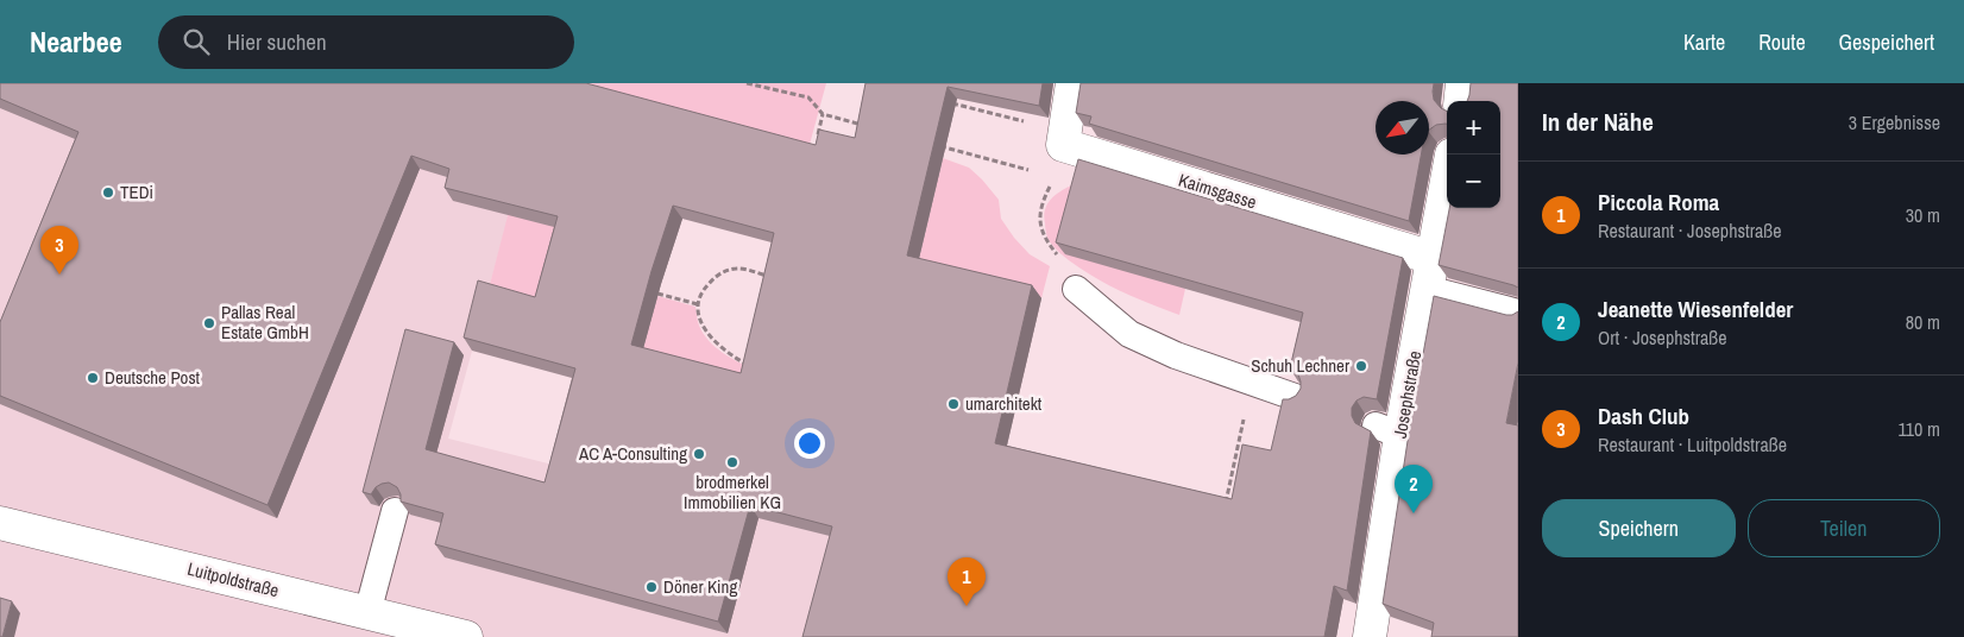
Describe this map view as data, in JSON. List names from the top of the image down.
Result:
{
  "streets": {
    "street": ["Kaimsgasse", "Josephstraße", "Luitpoldstraße"]
  },
  "crossings": [
    ["Kaimsgasse", "Josephstraße"]
  ],
  "places": [
    "TEDi",
    "Pallas Real Estate GmbH",
    "Schuh Lechner",
    "Deutsche Post",
    "umarchitekt",
    "AC A-Consulting",
    "brodmerkel Immobilien KG",
    "Döner King"
  ],
  "north": "bottom left",
  "page": {
    "header": "Nearbee",
    "search": "Hier suchen",
    "nav": ["Karte", "Route", "Gespeichert"],
    "heading": ["In der Nähe", "3 Ergebnisse"],
    "map_buttons": ["+", "−"],
    "list": [
      {
        "mark": "1",
        "name": "Piccola Roma",
        "note": "Restaurant · Josephstraße",
        "value": "30 m"
      },
      {
        "mark": "2",
        "name": "Jeanette Wiesenfelder",
        "note": "Ort · Josephstraße",
        "value": "80 m"
      },
      {
        "mark": "3",
        "name": "Dash Club",
        "note": "Restaurant · Luitpoldstraße",
        "value": "110 m"
      }
    ],
    "pins": ["3", "2", "1"],
    "buttons": ["Speichern", "Teilen"]
  }
}
